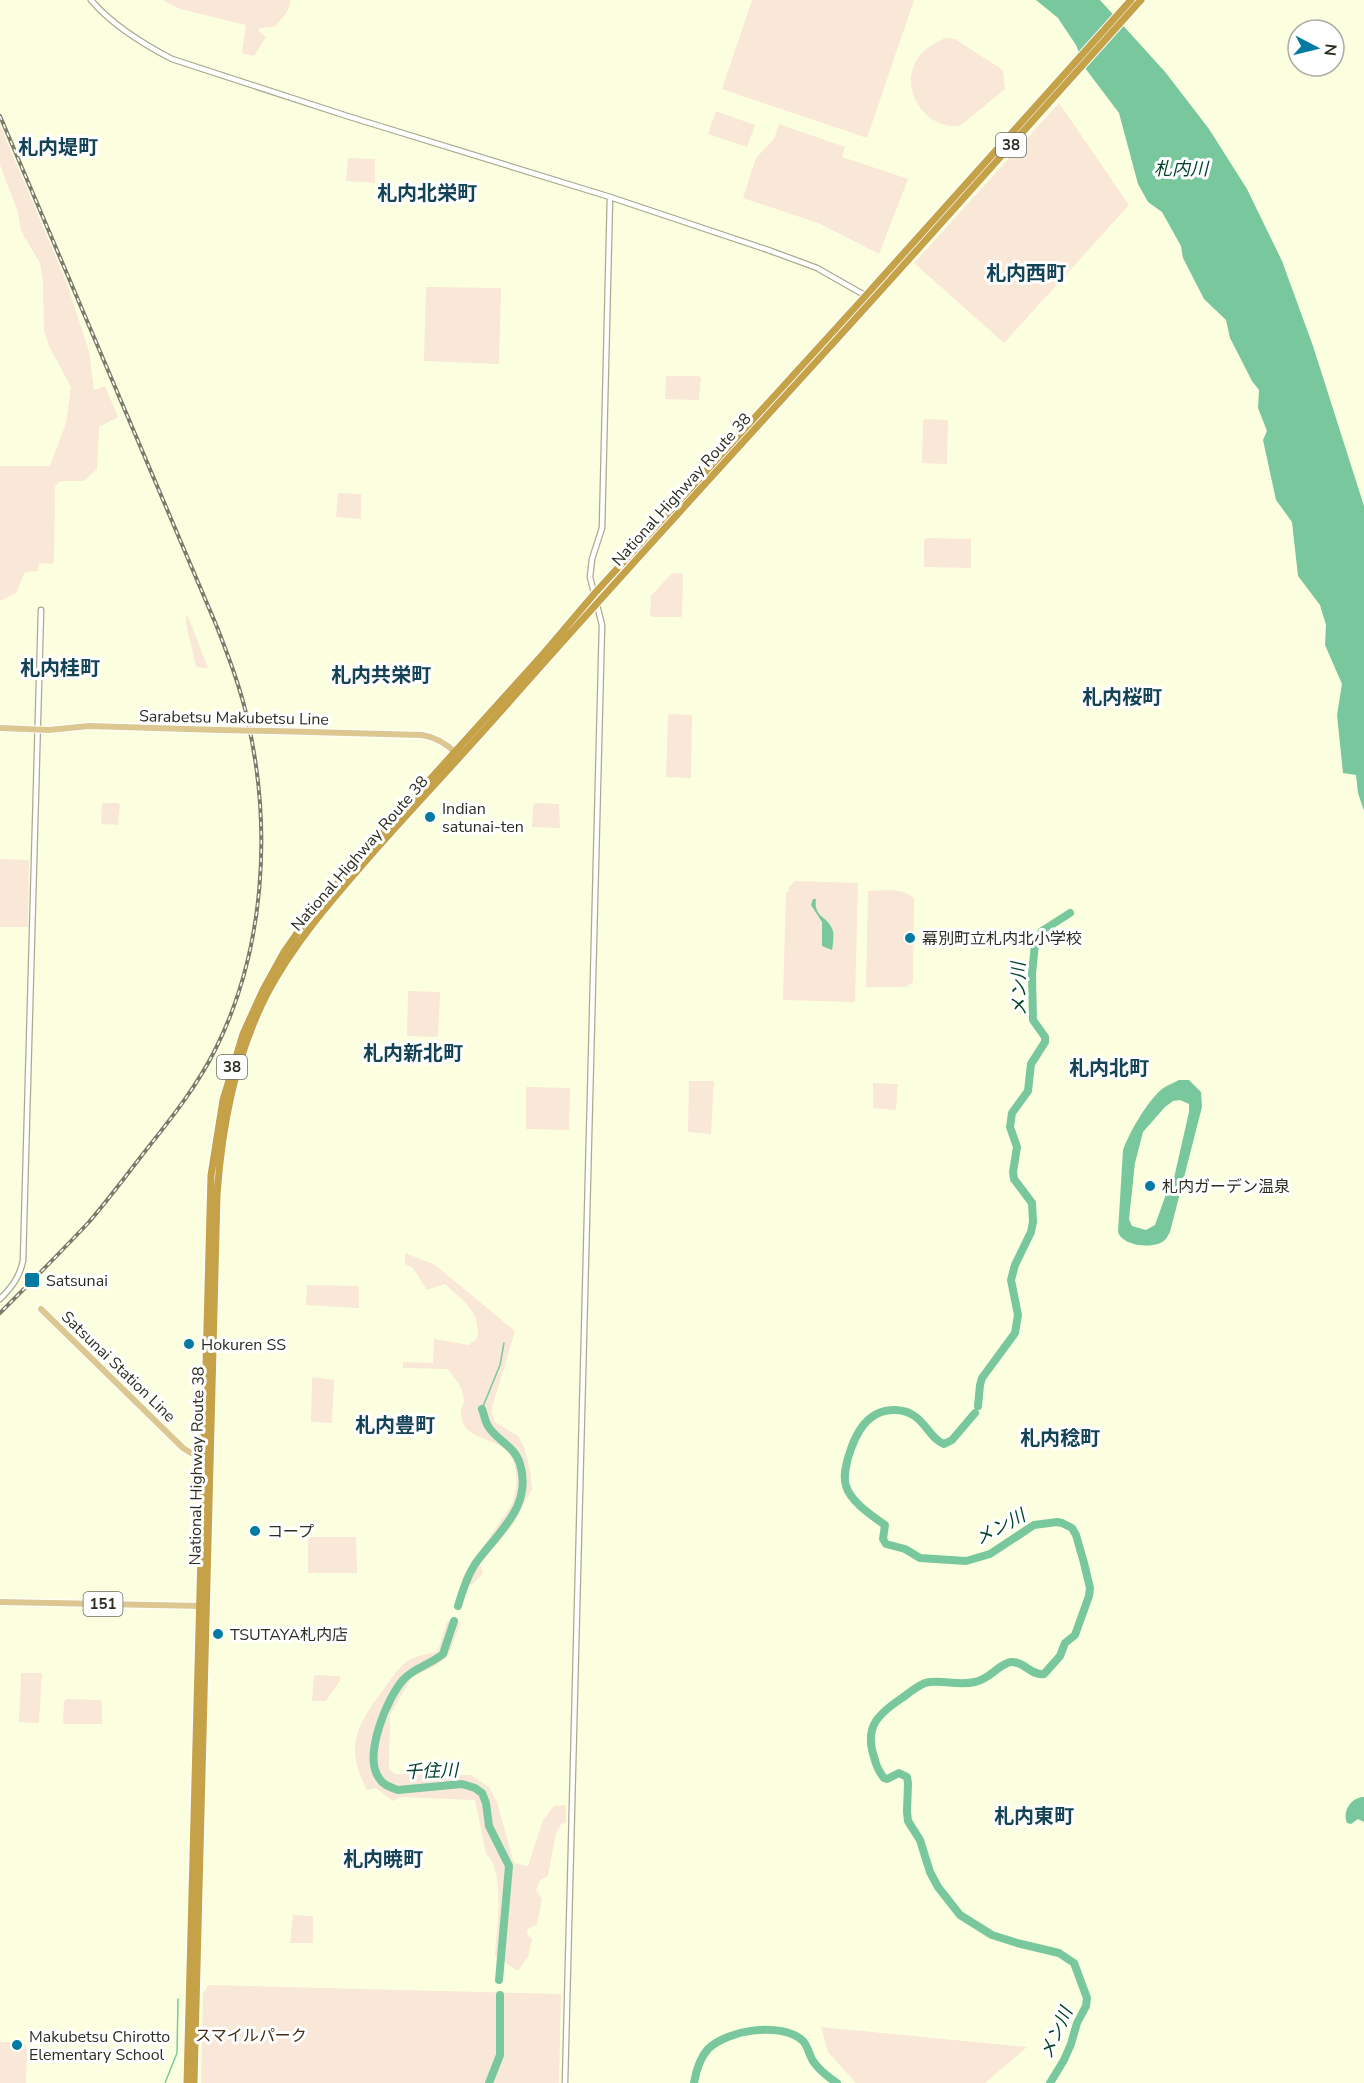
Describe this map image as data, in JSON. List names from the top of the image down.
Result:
{
  "streets": {
    "highway": ["38", "National Highway Route 38"],
    "main road": ["Sarabetsu Makubetsu Line", "Satsunai Station Line", "151"]
  },
  "crossings": [
    ["National Highway Route 38", "Sarabetsu Makubetsu Line"],
    ["National Highway Route 38", "Satsunai Station Line"],
    ["National Highway Route 38", "151"]
  ],
  "districts": [
    "札内堤町",
    "札内北栄町",
    "札内西町",
    "札内桂町",
    "札内共栄町",
    "札内桜町",
    "札内新北町",
    "札内北町",
    "札内豊町",
    "札内稔町",
    "札内東町",
    "札内暁町"
  ],
  "water": ["札内川", "メン川", "千住川"],
  "parks": ["スマイルパーク"],
  "places": {
    "other": [
      "Indian satunai-ten",
      "幕別町立札内北小学校",
      "札内ガーデン温泉",
      "Hokuren SS",
      "コープ",
      "TSUTAYA札内店",
      "Makubetsu Chirotto Elementary School"
    ],
    "transit": ["Satsunai"]
  },
  "north": "right"
}
